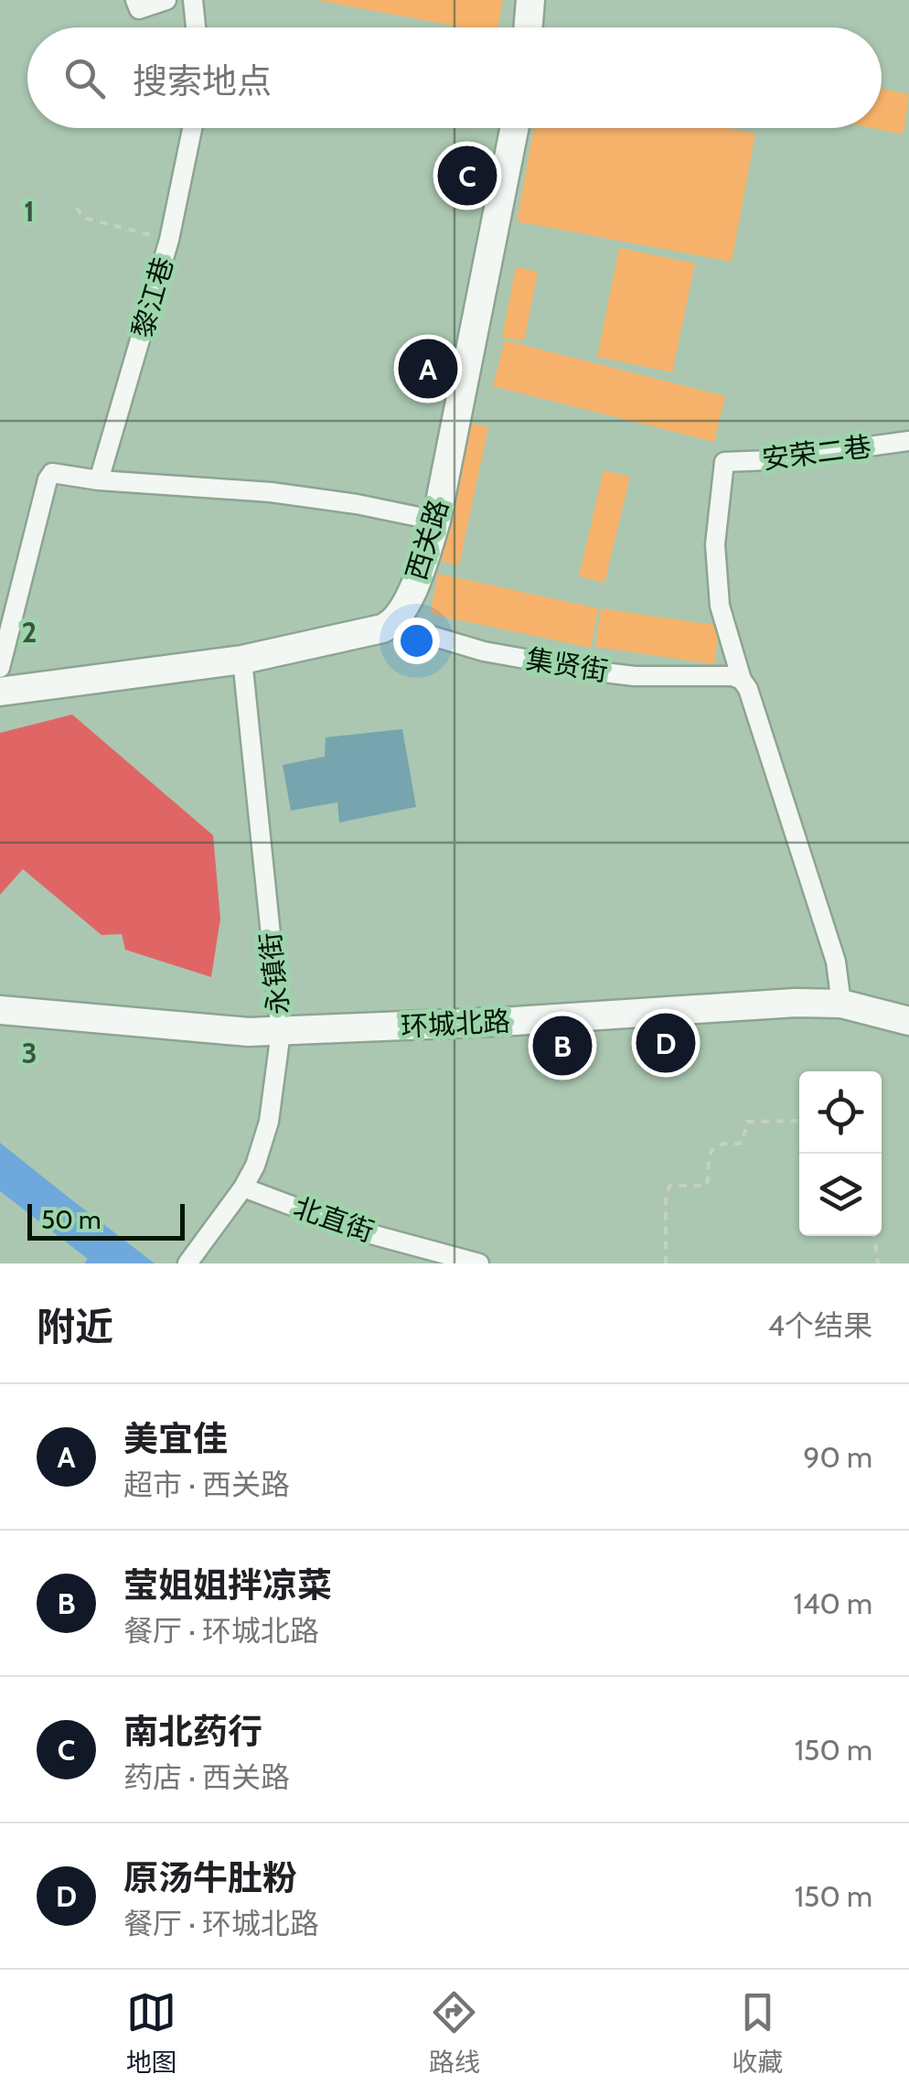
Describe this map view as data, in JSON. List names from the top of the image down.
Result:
{
  "streets": {
    "street": [
      "黎江巷",
      "安荣二巷",
      "西关路",
      "集贤街",
      "永镇街",
      "环城北路",
      "北直街"
    ]
  },
  "crossings": [
    ["安荣二巷", "集贤街"],
    ["西关路", "集贤街"],
    ["永镇街", "环城北路"],
    ["永镇街", "北直街"]
  ],
  "scale_bar": "50 m",
  "page": {
    "search": "搜索地点",
    "pins": [
      "C",
      "A",
      "D",
      "B"
    ],
    "scale": "50 m",
    "heading": ["附近", "4个结果"],
    "list": [
      {
        "mark": "A",
        "name": "美宜佳",
        "note": "超市 · 西关路",
        "value": "90 m"
      },
      {
        "mark": "B",
        "name": "莹姐姐拌凉菜",
        "note": "餐厅 · 环城北路",
        "value": "140 m"
      },
      {
        "mark": "C",
        "name": "南北药行",
        "note": "药店 · 西关路",
        "value": "150 m"
      },
      {
        "mark": "D",
        "name": "原汤牛肚粉",
        "note": "餐厅 · 环城北路",
        "value": "150 m"
      }
    ],
    "nav": ["地图", "路线", "收藏"]
  },
  "grid": {
    "rows": ["1", "2", "3"]
  }
}
